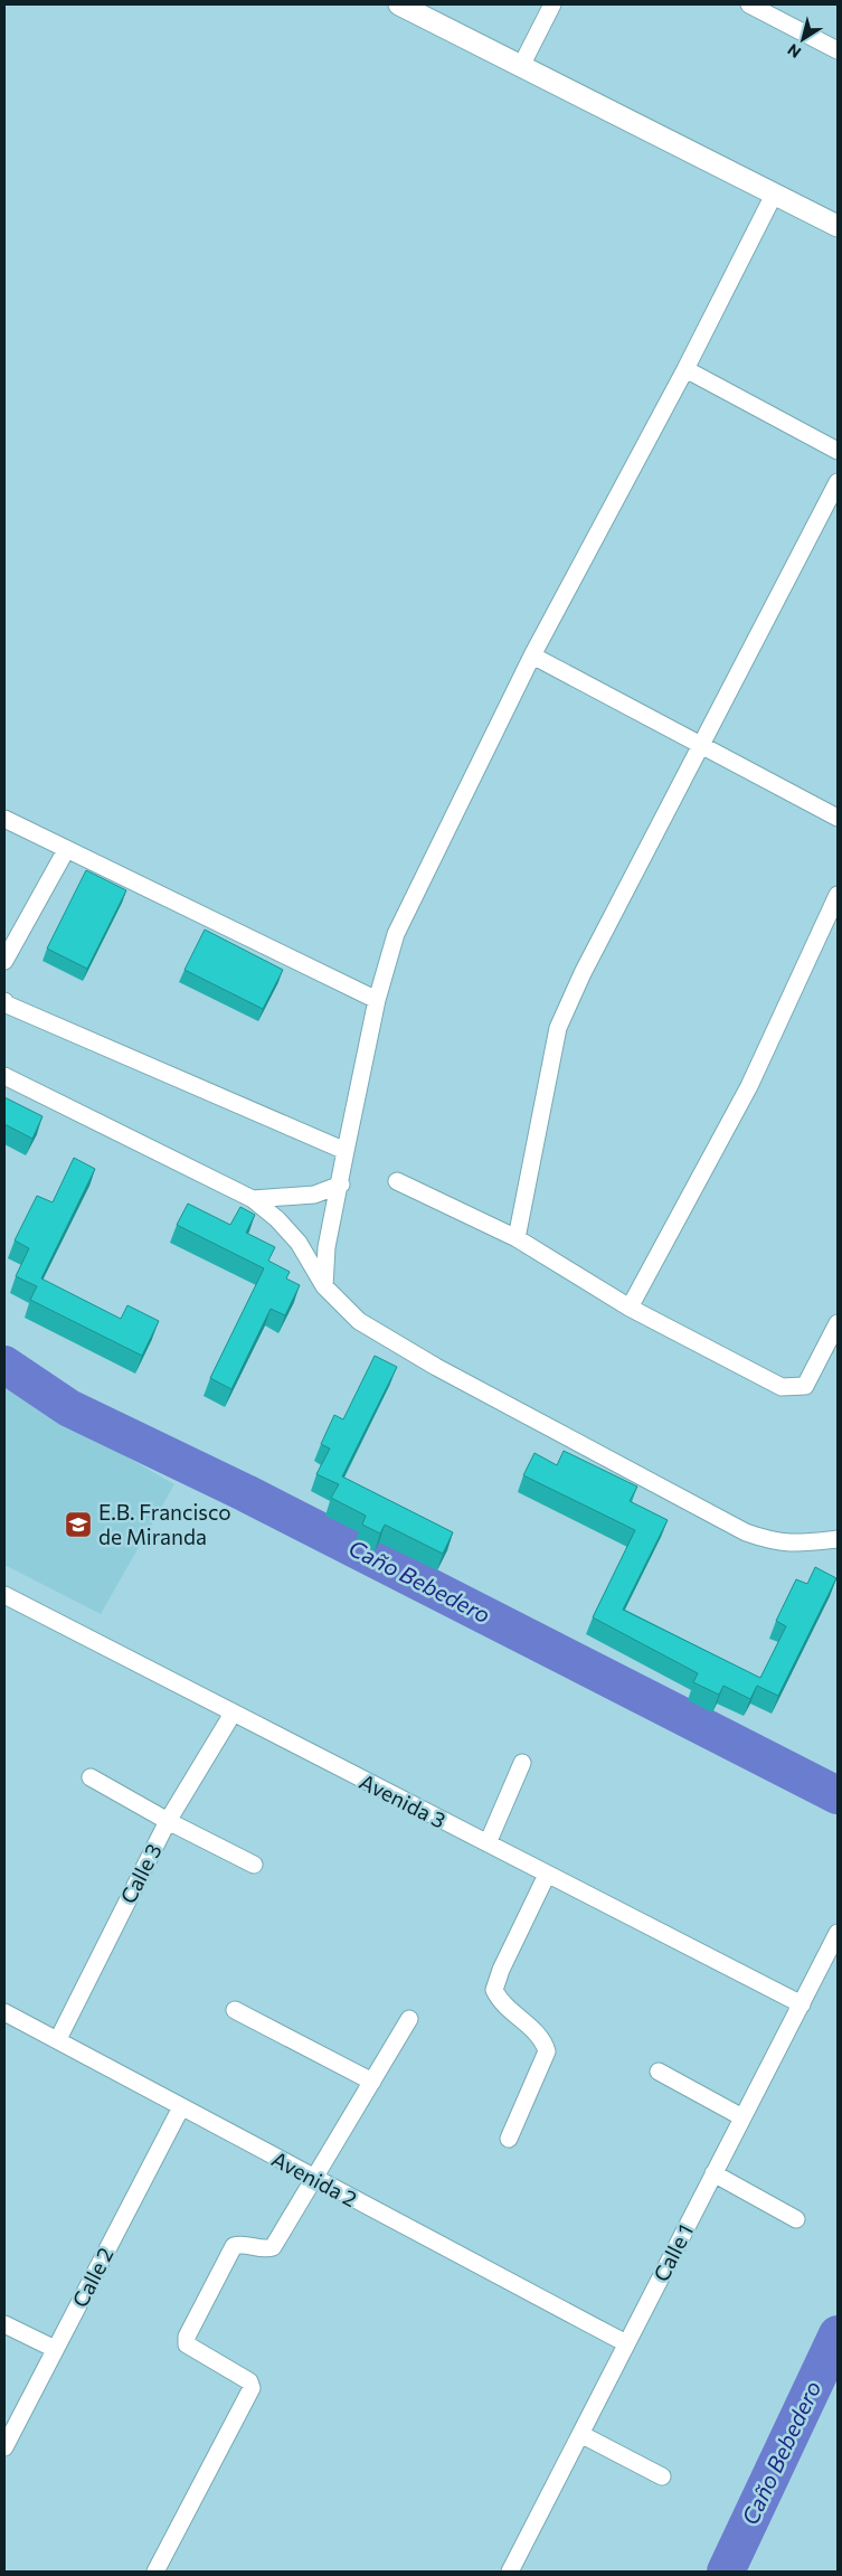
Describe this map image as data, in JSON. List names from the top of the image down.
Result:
{
  "streets": {
    "street": [
      "Avenida 3",
      "Calle 3",
      "Avenida 2",
      "Calle 1",
      "Calle 2"
    ]
  },
  "crossings": [
    ["Avenida 3", "Calle 3"],
    ["Avenida 3", "Calle 1"],
    ["Calle 3", "Avenida 2"],
    ["Avenida 2", "Calle 1"],
    ["Avenida 2", "Calle 2"]
  ],
  "water": ["Caño Bebedero"],
  "places": {
    "school or university": ["E.B. Francisco de Miranda"]
  },
  "north": "bottom left"
}
